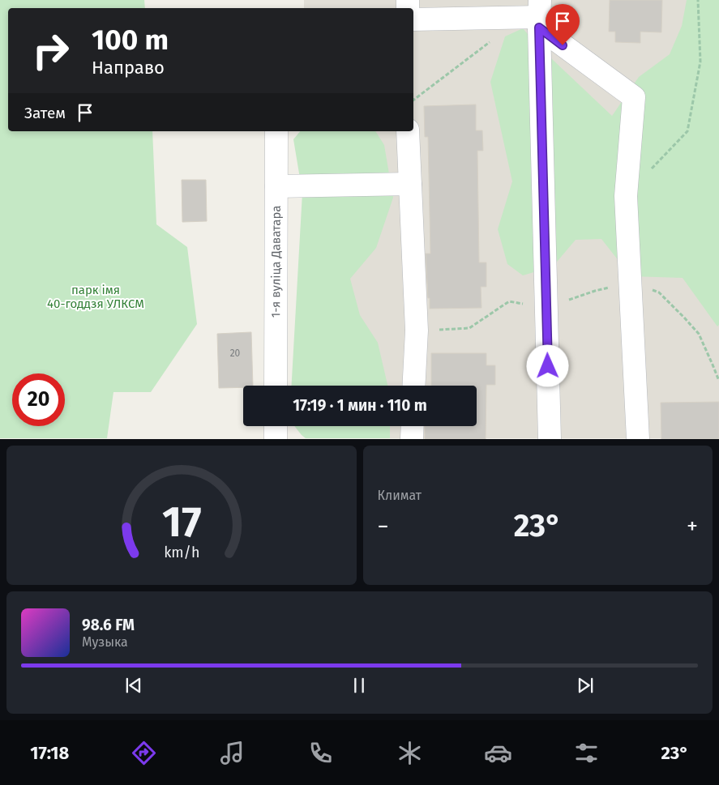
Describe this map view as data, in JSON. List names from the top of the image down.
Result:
{
  "streets": {
    "street": ["1-я вуліца Даватара"]
  },
  "parks": ["парк імя 40-годдзя УЛКСМ"],
  "house_numbers": ["20"],
  "page": {
    "turn": ["100 m", "Направо"],
    "then": "Затем",
    "limit": "20",
    "trip": "17:19 · 1 мин · 110 m",
    "tile": "Климат",
    "heat": ["−", "23°", "+"],
    "song": ["98.6 FM", "Музыка"],
    "tabs": ["17:18", "23°"],
    "gauge": ["17", "km/h"]
  }
}
